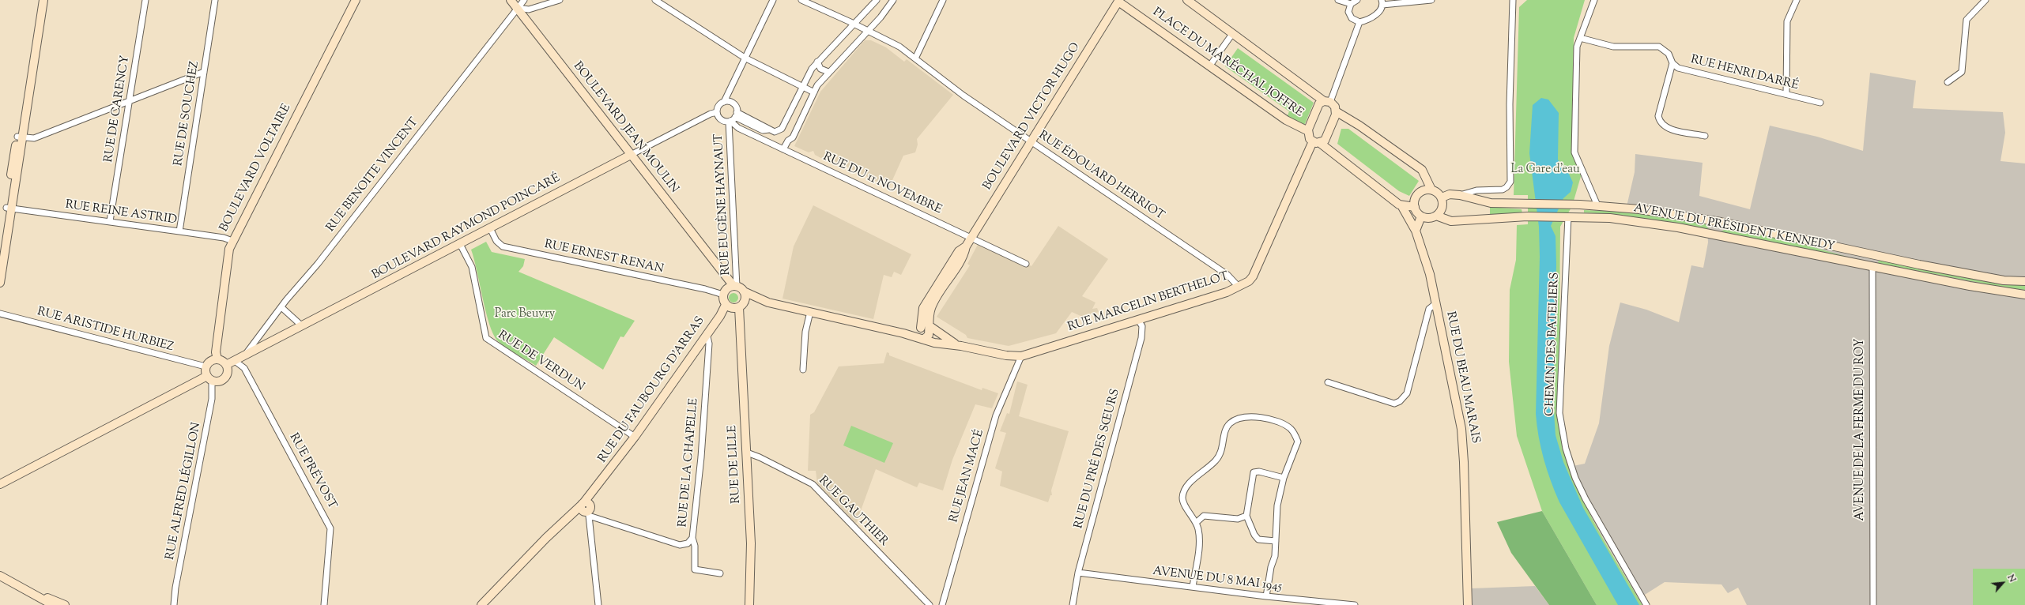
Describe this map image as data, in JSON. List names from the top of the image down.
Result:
{
  "streets": {
    "main road": [
      "PLACE DU MARÉCHAL JOFFRE",
      "BOULEVARD VICTOR HUGO",
      "BOULEVARD JEAN MOULIN",
      "BOULEVARD VOLTAIRE",
      "BOULEVARD RAYMOND POINCARÉ",
      "AVENUE DU PRÉSIDENT KENNEDY",
      "RUE MARCELIN BERTHELOT",
      "RUE DU BEAU MARAIS",
      "RUE DU FAUBOURG D'ARRAS",
      "AVENUE DE LA FERME DU ROY",
      "RUE DE LILLE"
    ],
    "street": [
      "RUE HENRI DARRÉ",
      "RUE DE CARENCY",
      "RUE DE SOUCHEZ",
      "RUE BENOITE VINCENT",
      "RUE ÉDOUARD HERRIOT",
      "RUE DU 11 NOVEMBRE",
      "RUE EUGÈNE HAYNAUT",
      "RUE REINE ASTRID",
      "RUE ERNEST RENAN",
      "RUE ARISTIDE HURBIEZ",
      "CHEMIN DES BATELIERS",
      "RUE DE VERDUN",
      "RUE DU PRÉ DES SŒURS",
      "RUE DE LA CHAPELLE",
      "RUE PRÉVOST",
      "RUE JEAN MACÉ",
      "RUE ALFRED LÉGILLON",
      "RUE GAUTHIER",
      "AVENUE DU 8 MAI 1945"
    ]
  },
  "crossings": [
    ["PLACE DU MARÉCHAL JOFFRE", "BOULEVARD VICTOR HUGO"],
    ["RUE DE CARENCY", "RUE REINE ASTRID"],
    ["RUE DE SOUCHEZ", "RUE REINE ASTRID"],
    ["BOULEVARD VICTOR HUGO", "RUE ÉDOUARD HERRIOT"],
    ["BOULEVARD VICTOR HUGO", "RUE DU 11 NOVEMBRE"],
    ["BOULEVARD VICTOR HUGO", "RUE MARCELIN BERTHELOT"],
    ["BOULEVARD JEAN MOULIN", "RUE BENOITE VINCENT"],
    ["BOULEVARD JEAN MOULIN", "RUE EUGÈNE HAYNAUT"],
    ["BOULEVARD JEAN MOULIN", "BOULEVARD RAYMOND POINCARÉ"],
    ["BOULEVARD JEAN MOULIN", "RUE ERNEST RENAN"],
    ["BOULEVARD JEAN MOULIN", "RUE MARCELIN BERTHELOT"],
    ["BOULEVARD JEAN MOULIN", "RUE DU FAUBOURG D'ARRAS"],
    ["BOULEVARD JEAN MOULIN", "RUE DE LILLE"],
    ["BOULEVARD VOLTAIRE", "RUE REINE ASTRID"],
    ["BOULEVARD VOLTAIRE", "BOULEVARD RAYMOND POINCARÉ"],
    ["BOULEVARD VOLTAIRE", "RUE ARISTIDE HURBIEZ"],
    ["BOULEVARD VOLTAIRE", "RUE ALFRED LÉGILLON"],
    ["RUE BENOITE VINCENT", "BOULEVARD RAYMOND POINCARÉ"],
    ["RUE ÉDOUARD HERRIOT", "RUE MARCELIN BERTHELOT"],
    ["RUE DU 11 NOVEMBRE", "RUE EUGÈNE HAYNAUT"],
    ["RUE DU 11 NOVEMBRE", "BOULEVARD RAYMOND POINCARÉ"],
    ["RUE EUGÈNE HAYNAUT", "BOULEVARD RAYMOND POINCARÉ"],
    ["BOULEVARD RAYMOND POINCARÉ", "RUE ERNEST RENAN"],
    ["BOULEVARD RAYMOND POINCARÉ", "RUE ARISTIDE HURBIEZ"],
    ["BOULEVARD RAYMOND POINCARÉ", "RUE DE VERDUN"],
    ["BOULEVARD RAYMOND POINCARÉ", "RUE PRÉVOST"],
    ["BOULEVARD RAYMOND POINCARÉ", "RUE ALFRED LÉGILLON"],
    ["AVENUE DU PRÉSIDENT KENNEDY", "CHEMIN DES BATELIERS"],
    ["AVENUE DU PRÉSIDENT KENNEDY", "AVENUE DE LA FERME DU ROY"],
    ["RUE MARCELIN BERTHELOT", "RUE DU PRÉ DES SŒURS"],
    ["RUE MARCELIN BERTHELOT", "RUE JEAN MACÉ"],
    ["RUE ARISTIDE HURBIEZ", "RUE ALFRED LÉGILLON"],
    ["RUE DE VERDUN", "RUE DU FAUBOURG D'ARRAS"],
    ["RUE DU FAUBOURG D'ARRAS", "RUE DE LA CHAPELLE"],
    ["RUE DU FAUBOURG D'ARRAS", "RUE DE LILLE"],
    ["RUE DU PRÉ DES SŒURS", "AVENUE DU 8 MAI 1945"],
    ["RUE DE LILLE", "RUE GAUTHIER"]
  ],
  "parks": ["La Gare d'eau", "Parc Beuvry"],
  "north": "top right"
}
